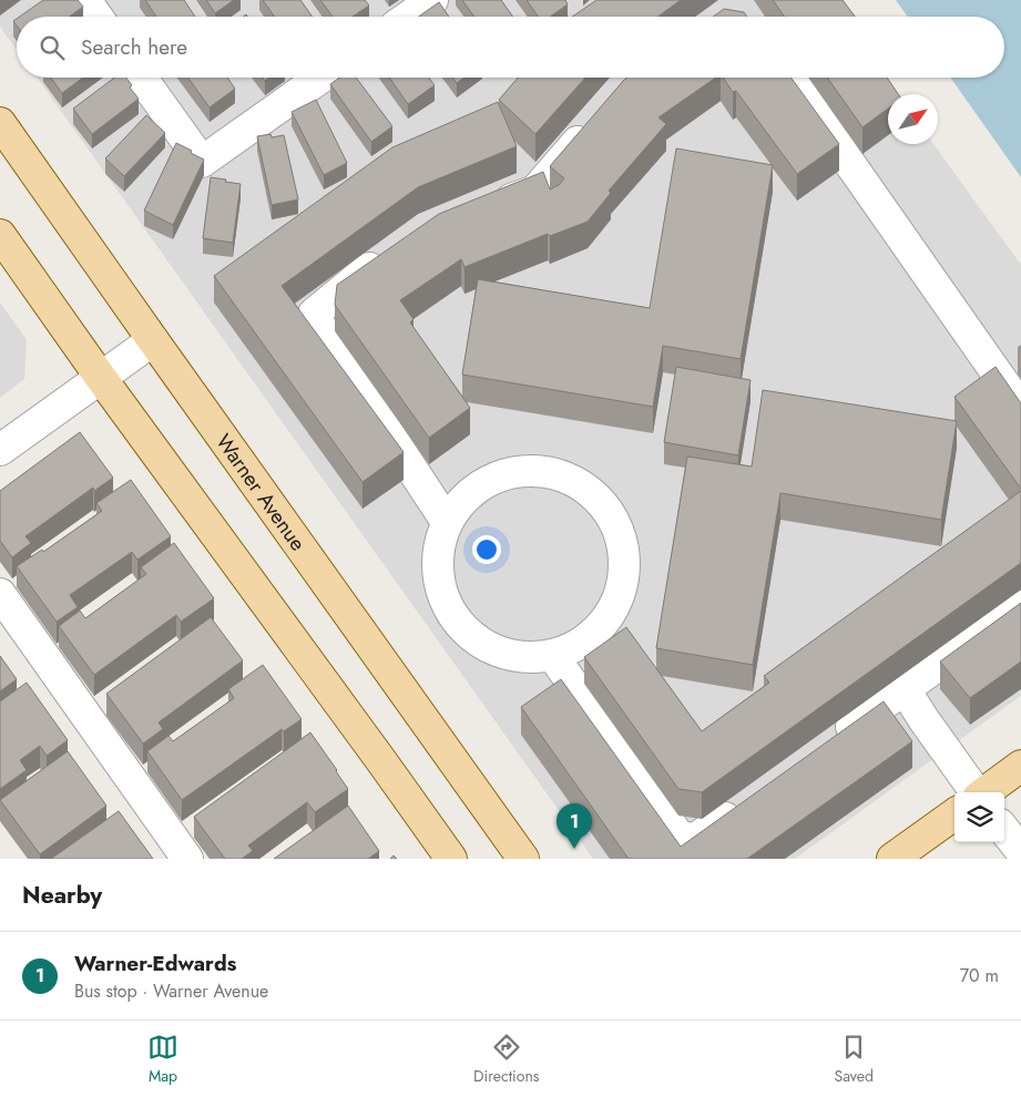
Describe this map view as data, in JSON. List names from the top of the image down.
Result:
{
  "streets": {
    "main road": ["Warner Avenue"]
  },
  "north": "top right",
  "page": {
    "search": "Search here",
    "pins": "1",
    "heading": "Nearby",
    "list": [
      {
        "mark": "1",
        "name": "Warner-Edwards",
        "note": "Bus stop · Warner Avenue",
        "value": "70 m"
      }
    ],
    "nav": ["Map", "Directions", "Saved"]
  }
}
